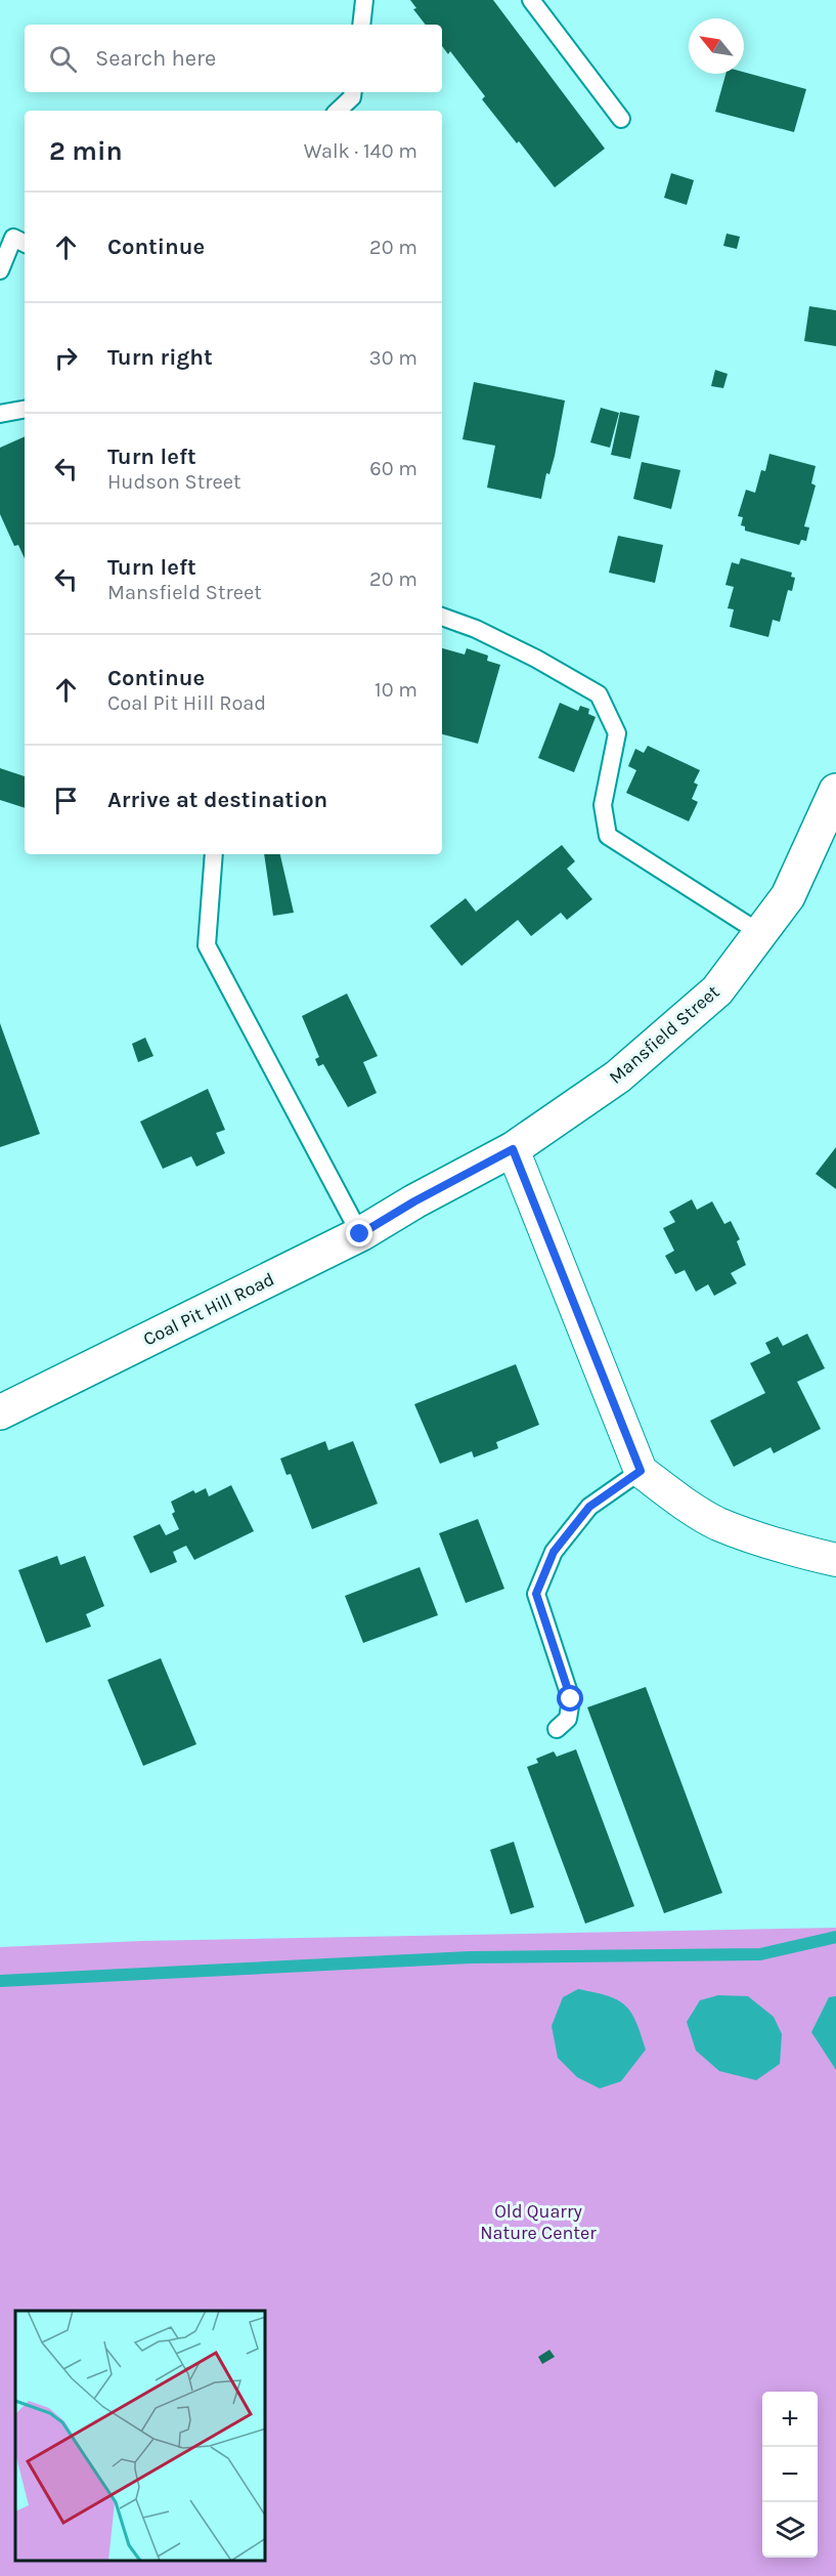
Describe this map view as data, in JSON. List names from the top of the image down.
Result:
{
  "streets": {
    "street": ["Mansfield Street", "Coal Pit Hill Road"]
  },
  "crossings": [
    ["Mansfield Street", "Coal Pit Hill Road"]
  ],
  "parks": ["Old Quarry Nature Center"],
  "north": "top left",
  "page": {
    "search": "Search here",
    "heading": ["2 min", "Walk · 140 m"],
    "list": [
      ["Continue", "20 m"],
      ["Turn right", "30 m"],
      ["Turn left", "Hudson Street", "60 m"],
      ["Turn left", "Mansfield Street", "20 m"],
      ["Continue", "Coal Pit Hill Road", "10 m"],
      "Arrive at destination"
    ],
    "map_buttons": ["+", "−"]
  }
}
